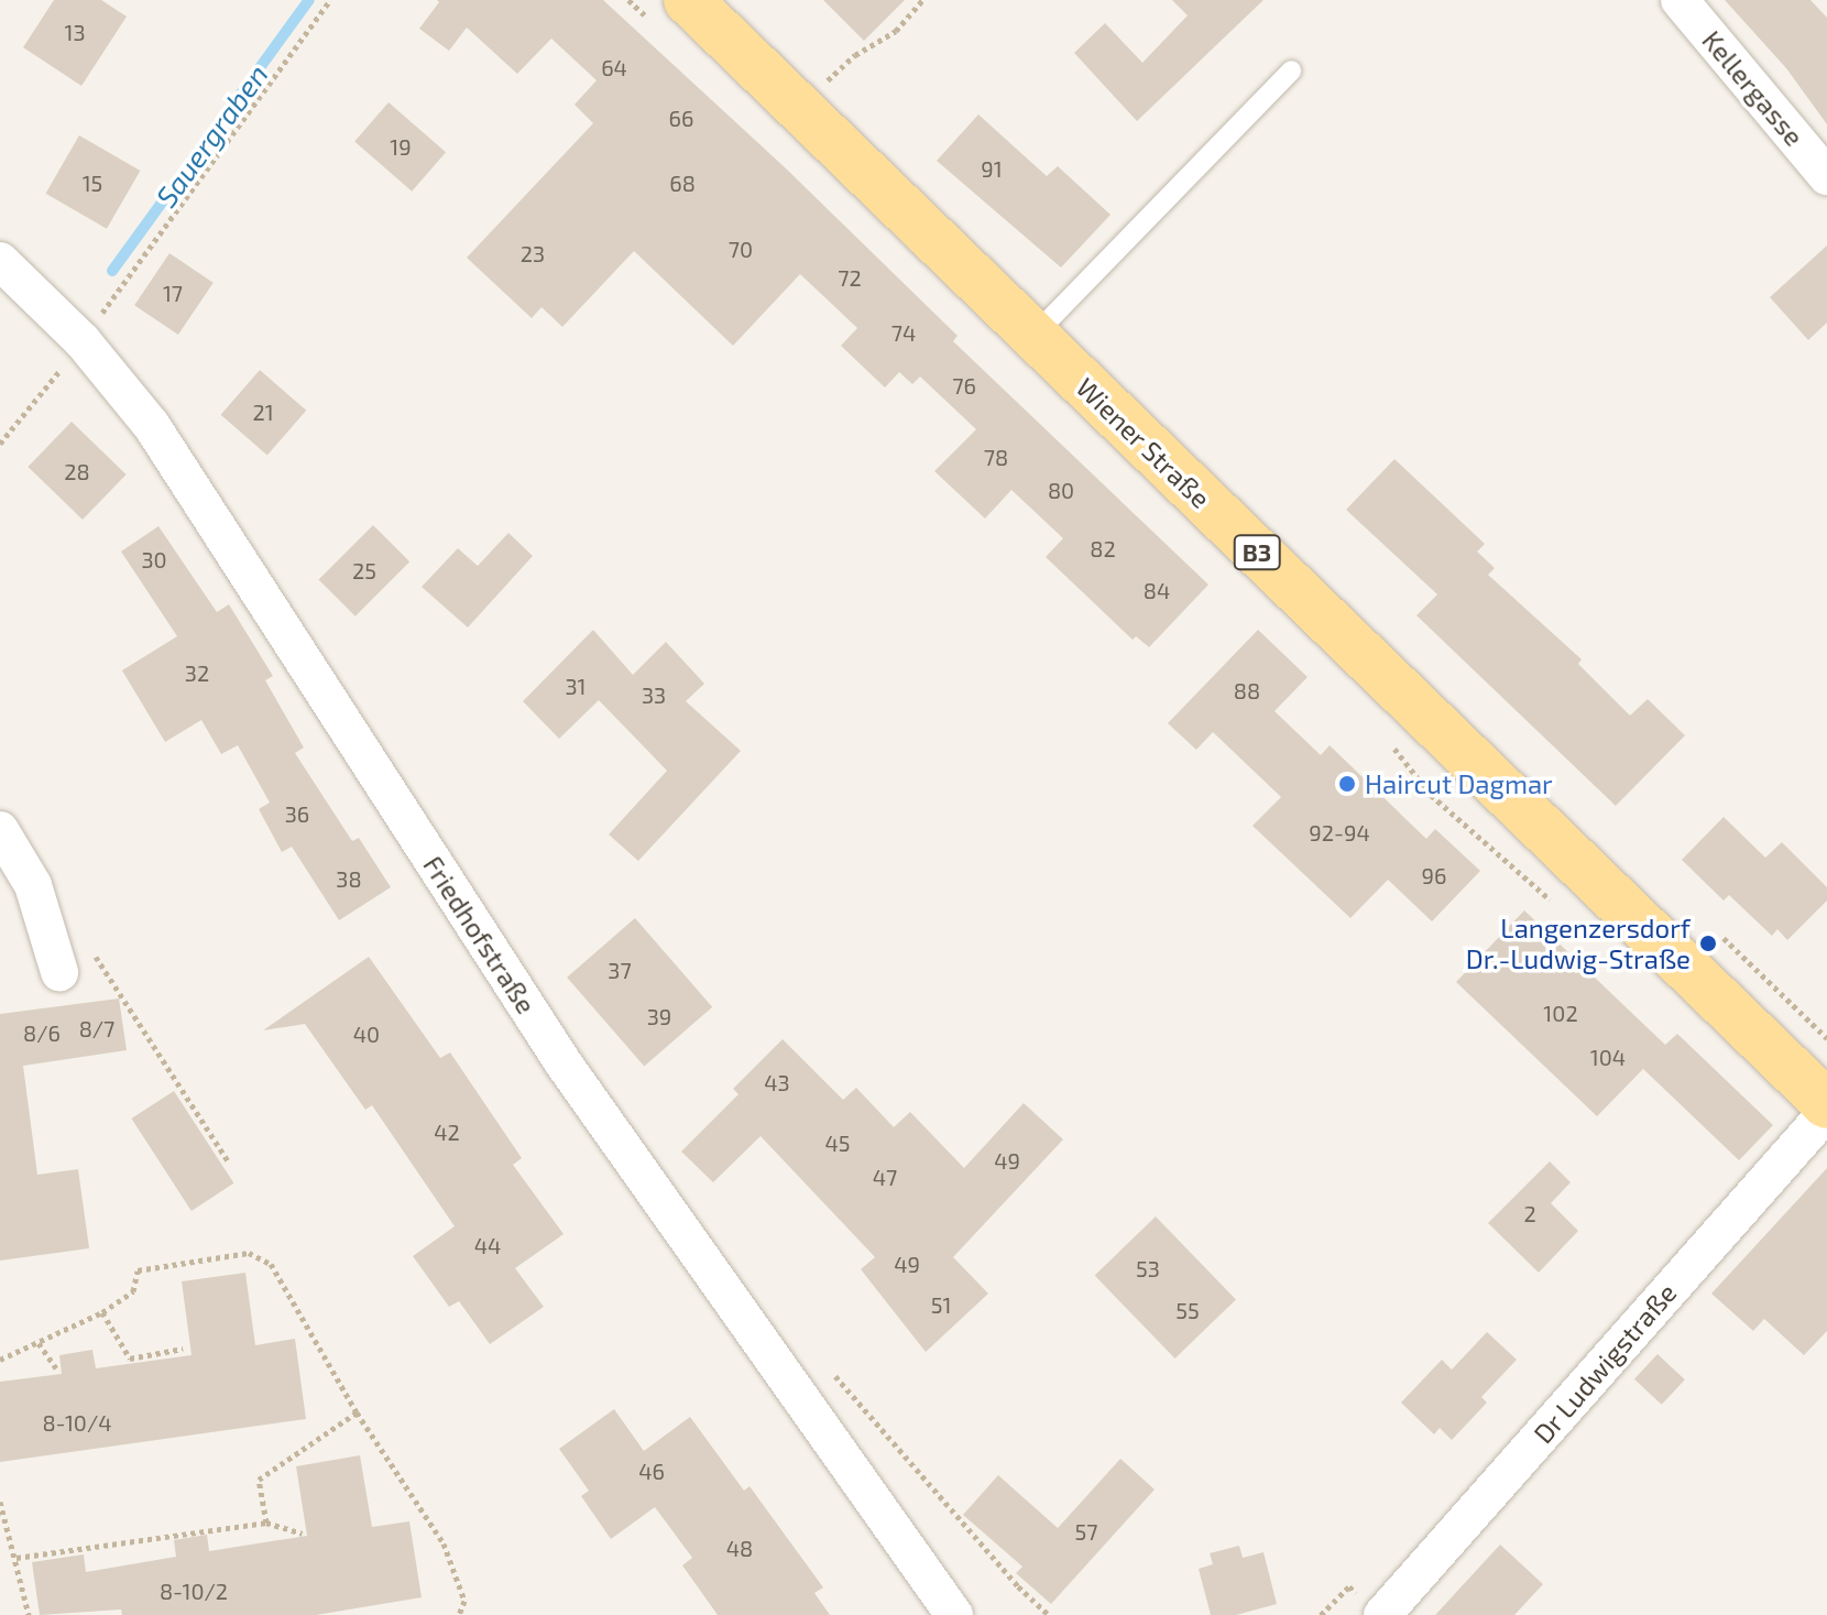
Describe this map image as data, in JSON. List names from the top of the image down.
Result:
{
  "streets": {
    "main road": ["Wiener Straße", "B3"],
    "street": ["Kellergasse", "Friedhofstraße", "Dr Ludwigstraße"]
  },
  "water": ["Sauergraben"],
  "places": ["Haircut Dagmar", "Langenzersdorf Dr.-Ludwig-Straße"],
  "house_numbers": [
    "13",
    "64",
    "66",
    "19",
    "91",
    "15",
    "68",
    "70",
    "23",
    "72",
    "17",
    "74",
    "76",
    "21",
    "78",
    "28",
    "80",
    "82",
    "30",
    "25",
    "84",
    "32",
    "31",
    "88",
    "33",
    "36",
    "92-94",
    "96",
    "38",
    "37",
    "102",
    "39",
    "8/7",
    "8/6",
    "40",
    "104",
    "43",
    "42",
    "45",
    "49",
    "47",
    "2",
    "44",
    "49",
    "53",
    "51",
    "55",
    "8-10/4",
    "46",
    "57",
    "48",
    "8-10/2"
  ]
}
